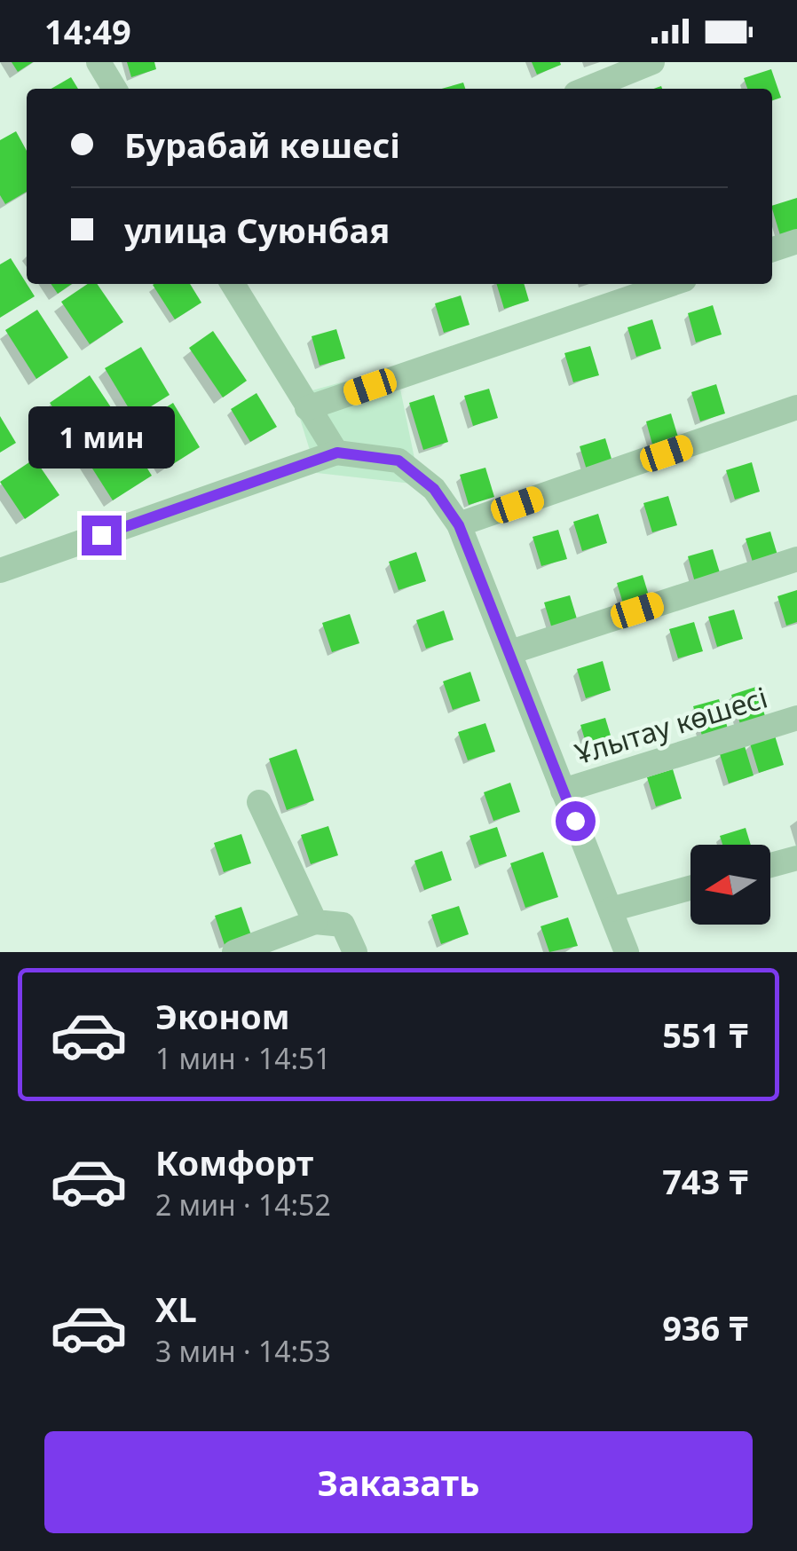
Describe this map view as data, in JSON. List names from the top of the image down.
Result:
{
  "streets": {
    "street": ["Ұлытау көшесі"]
  },
  "north": "left",
  "page": {
    "status": "14:49",
    "banner": ["Бурабай көшесі", "улица Суюнбая"],
    "bubble": "1 мин",
    "list": [
      {
        "name": "Эконом",
        "note": "1 мин · 14:51",
        "value": "551 ₸"
      },
      {
        "name": "Комфорт",
        "note": "2 мин · 14:52",
        "value": "743 ₸"
      },
      {
        "name": "XL",
        "note": "3 мин · 14:53",
        "value": "936 ₸"
      }
    ],
    "buttons": "Заказать"
  }
}
